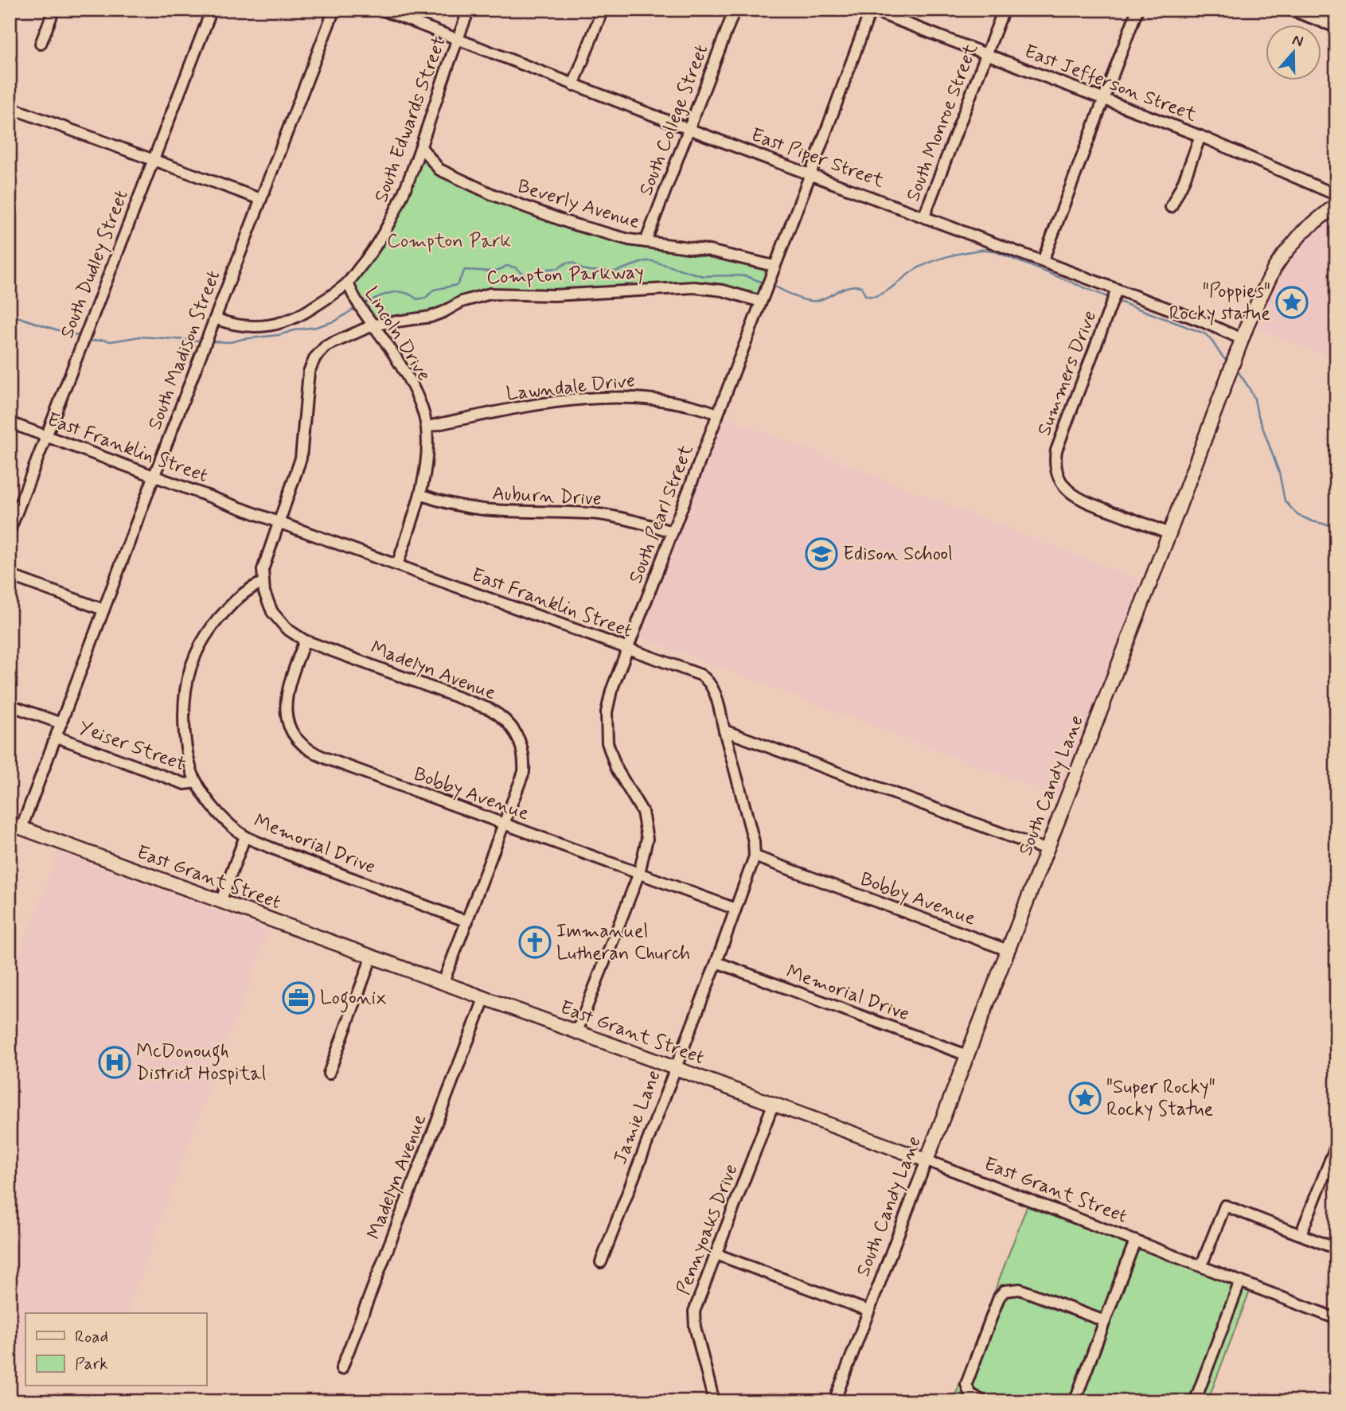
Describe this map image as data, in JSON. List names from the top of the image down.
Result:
{
  "streets": {
    "main road": ["South Candy Lane", "East Grant Street"],
    "street": [
      "East Jefferson Street",
      "South Edwards Street",
      "South College Street",
      "South Monroe Street",
      "East Piper Street",
      "Beverly Avenue",
      "South Dudley Street",
      "Compton Parkway",
      "Lincoln Drive",
      "South Madison Street",
      "Summers Drive",
      "Lawndale Drive",
      "East Franklin Street",
      "Auburn Drive",
      "South Pearl Street",
      "Madelyn Avenue",
      "Yeiser Street",
      "Bobby Avenue",
      "Memorial Drive",
      "Jamie Lane",
      "Pennyoaks Drive"
    ]
  },
  "crossings": [
    ["East Jefferson Street", "South Monroe Street"],
    ["East Jefferson Street", "South Pearl Street"],
    ["South Edwards Street", "East Piper Street"],
    ["South Edwards Street", "Beverly Avenue"],
    ["South Edwards Street", "Lincoln Drive"],
    ["South Edwards Street", "South Madison Street"],
    ["South College Street", "East Piper Street"],
    ["South College Street", "Beverly Avenue"],
    ["South Monroe Street", "East Piper Street"],
    ["East Piper Street", "Summers Drive"],
    ["East Piper Street", "South Pearl Street"],
    ["East Piper Street", "South Candy Lane"],
    ["Beverly Avenue", "South Pearl Street"],
    ["South Dudley Street", "East Franklin Street"],
    ["Compton Parkway", "Lincoln Drive"],
    ["Compton Parkway", "South Pearl Street"],
    ["Lincoln Drive", "Lawndale Drive"],
    ["Lincoln Drive", "East Franklin Street"],
    ["Lincoln Drive", "Auburn Drive"],
    ["South Madison Street", "East Franklin Street"],
    ["South Madison Street", "Yeiser Street"],
    ["South Madison Street", "East Grant Street"],
    ["Summers Drive", "South Candy Lane"],
    ["Lawndale Drive", "South Pearl Street"],
    ["East Franklin Street", "South Pearl Street"],
    ["East Franklin Street", "Madelyn Avenue"],
    ["East Franklin Street", "Jamie Lane"],
    ["Auburn Drive", "South Pearl Street"],
    ["South Pearl Street", "Bobby Avenue"],
    ["South Pearl Street", "East Grant Street"],
    ["Madelyn Avenue", "Bobby Avenue"],
    ["Madelyn Avenue", "Memorial Drive"],
    ["Madelyn Avenue", "East Grant Street"],
    ["Yeiser Street", "Memorial Drive"],
    ["South Candy Lane", "Bobby Avenue"],
    ["South Candy Lane", "Memorial Drive"],
    ["South Candy Lane", "East Grant Street"],
    ["Bobby Avenue", "Jamie Lane"],
    ["Memorial Drive", "Jamie Lane"],
    ["East Grant Street", "Jamie Lane"],
    ["East Grant Street", "Pennyoaks Drive"]
  ],
  "parks": ["Compton Park"],
  "places": {
    "place": ["\"Poppies\" Rocky statue", "\"Super Rocky\" Rocky Statue"],
    "school or university": ["Edison School"],
    "church": ["Immanuel Lutheran Church"],
    "office": ["Logonix"],
    "hospital": ["McDonough District Hospital"]
  },
  "legend": ["Road", "Park"],
  "north": "top"
}
